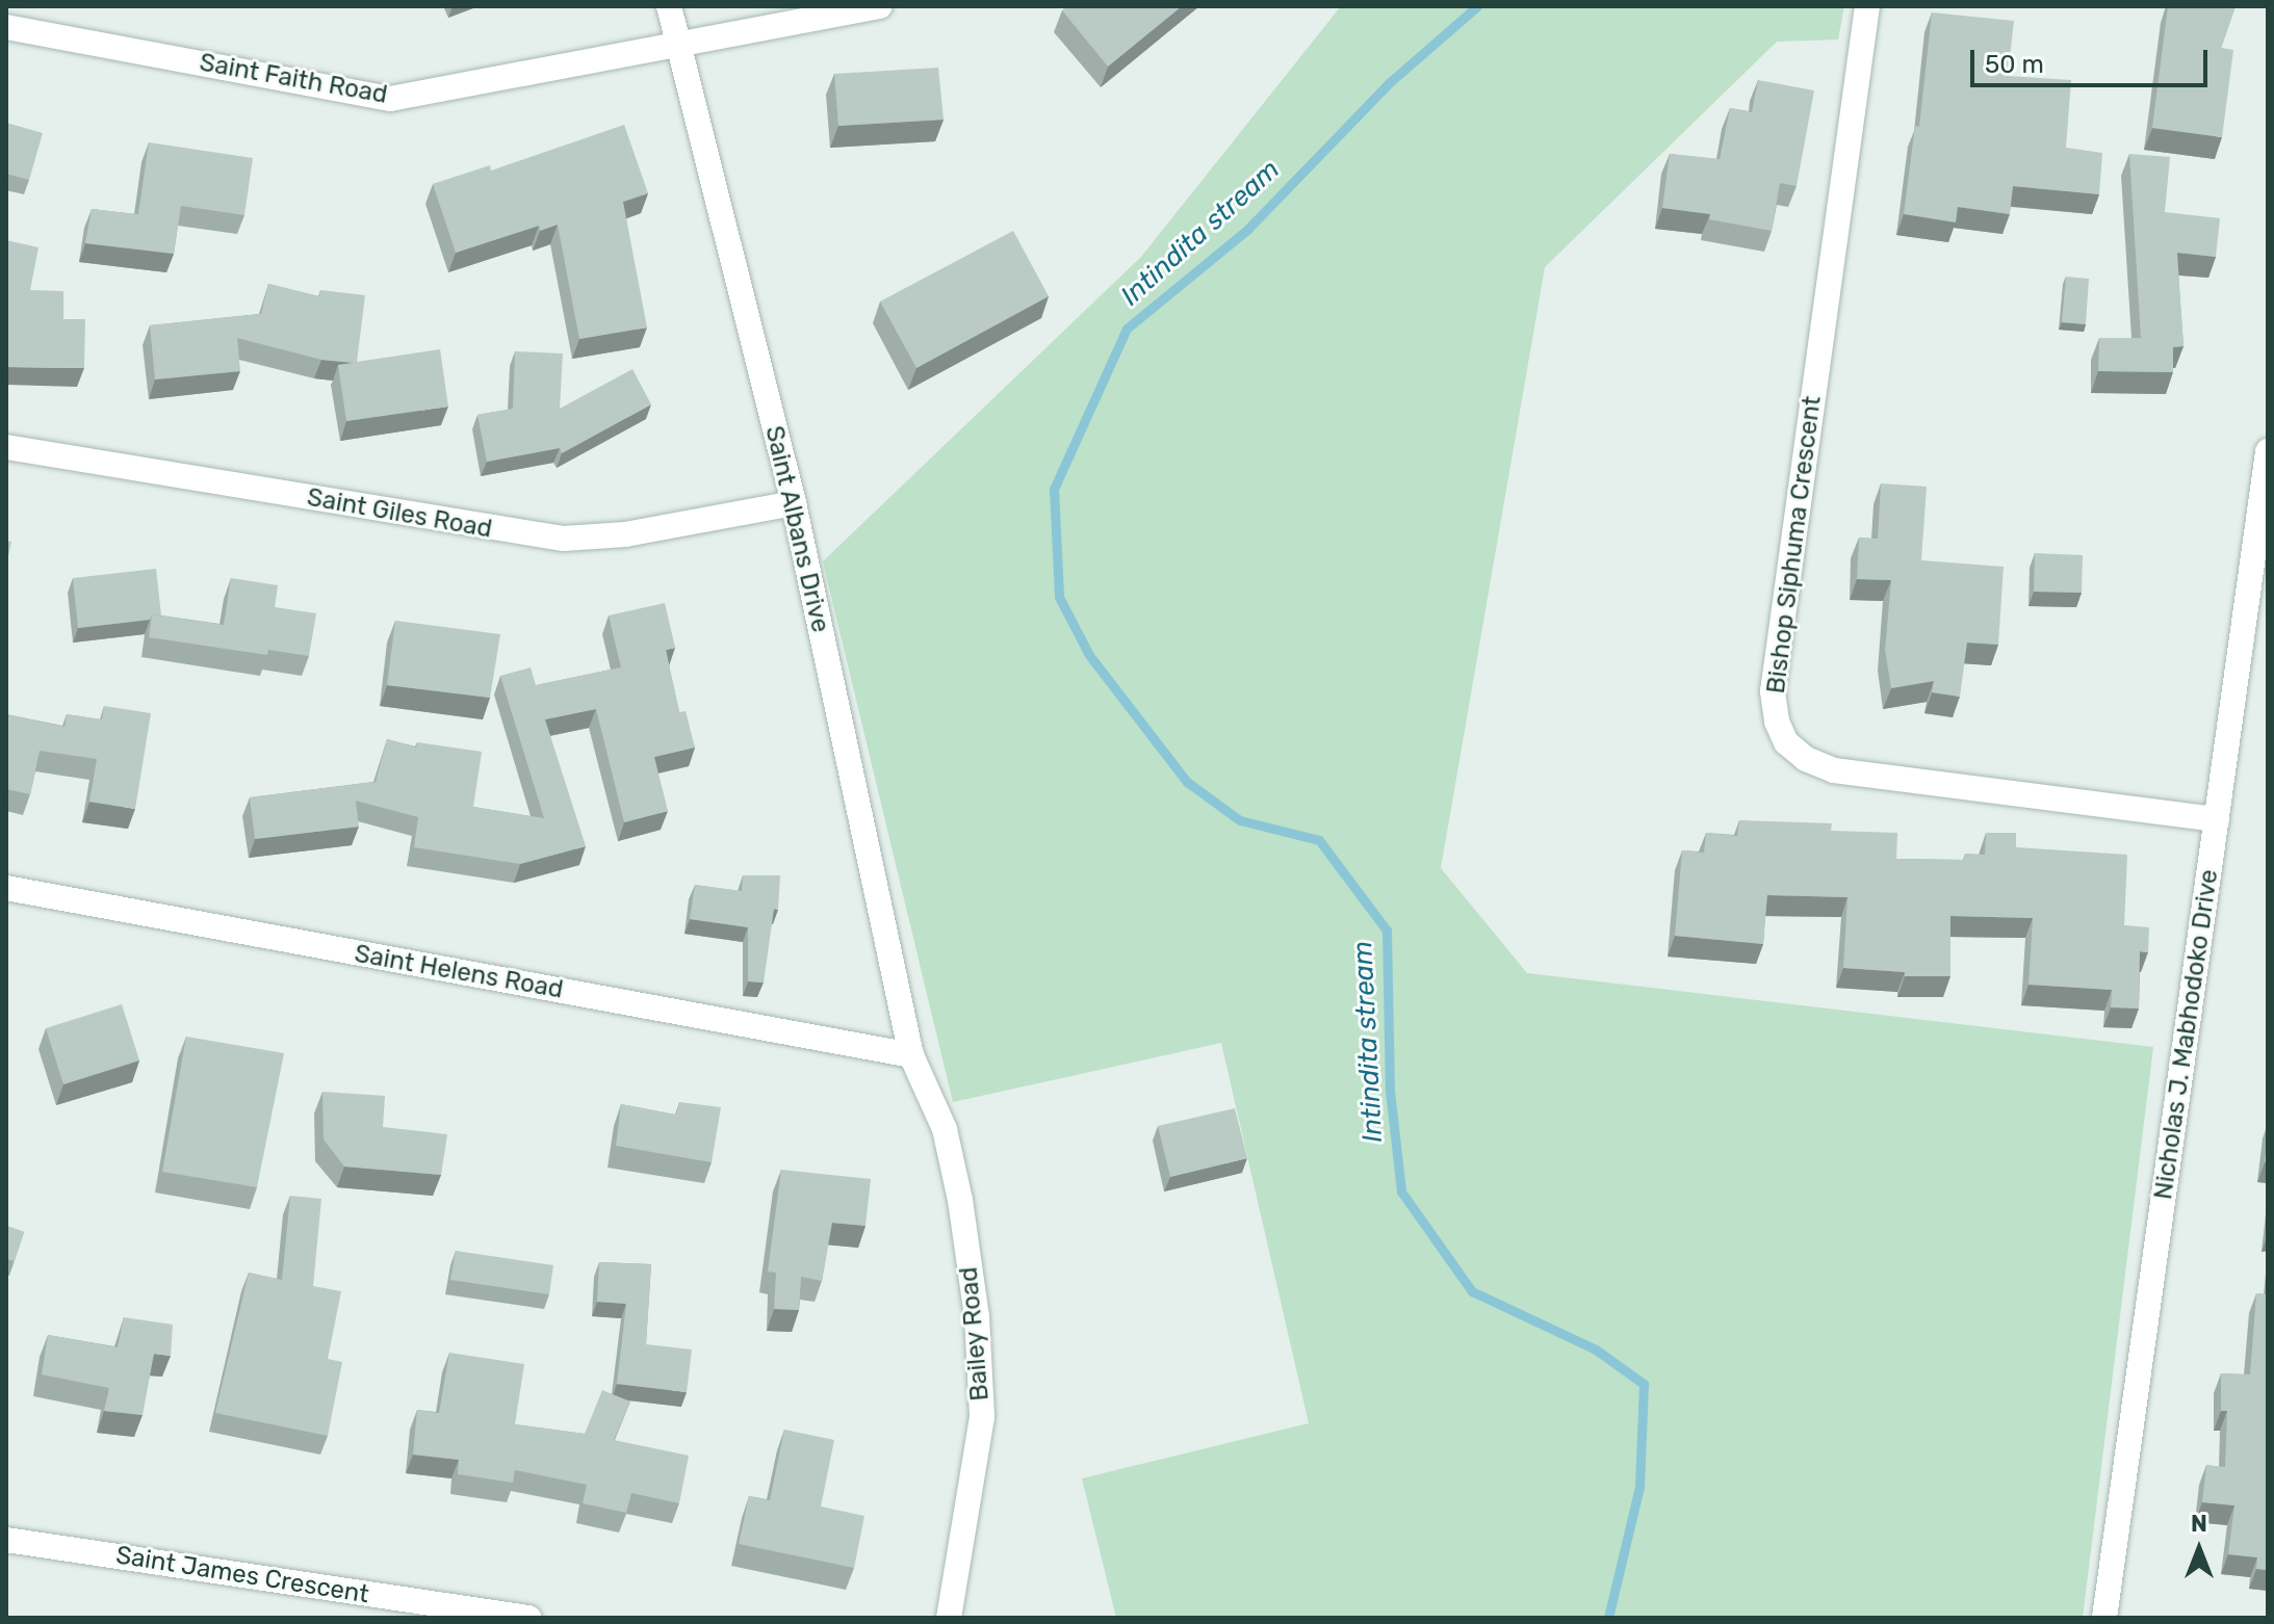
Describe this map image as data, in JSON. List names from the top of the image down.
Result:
{
  "streets": {
    "street": [
      "Saint Faith Road",
      "Saint Giles Road",
      "Saint Albans Drive",
      "Bishop Siphuma Crescent",
      "Saint Helens Road",
      "Nicholas J. Mabhodoko Drive",
      "Bailey Road",
      "Saint James Crescent"
    ]
  },
  "crossings": [
    ["Saint Faith Road", "Saint Albans Drive"],
    ["Saint Giles Road", "Saint Albans Drive"],
    ["Saint Albans Drive", "Saint Helens Road"],
    ["Saint Albans Drive", "Bailey Road"],
    ["Bishop Siphuma Crescent", "Nicholas J. Mabhodoko Drive"],
    ["Saint Helens Road", "Bailey Road"]
  ],
  "water": ["Intindita stream"],
  "scale_bar": "50 m",
  "north": "top"
}
